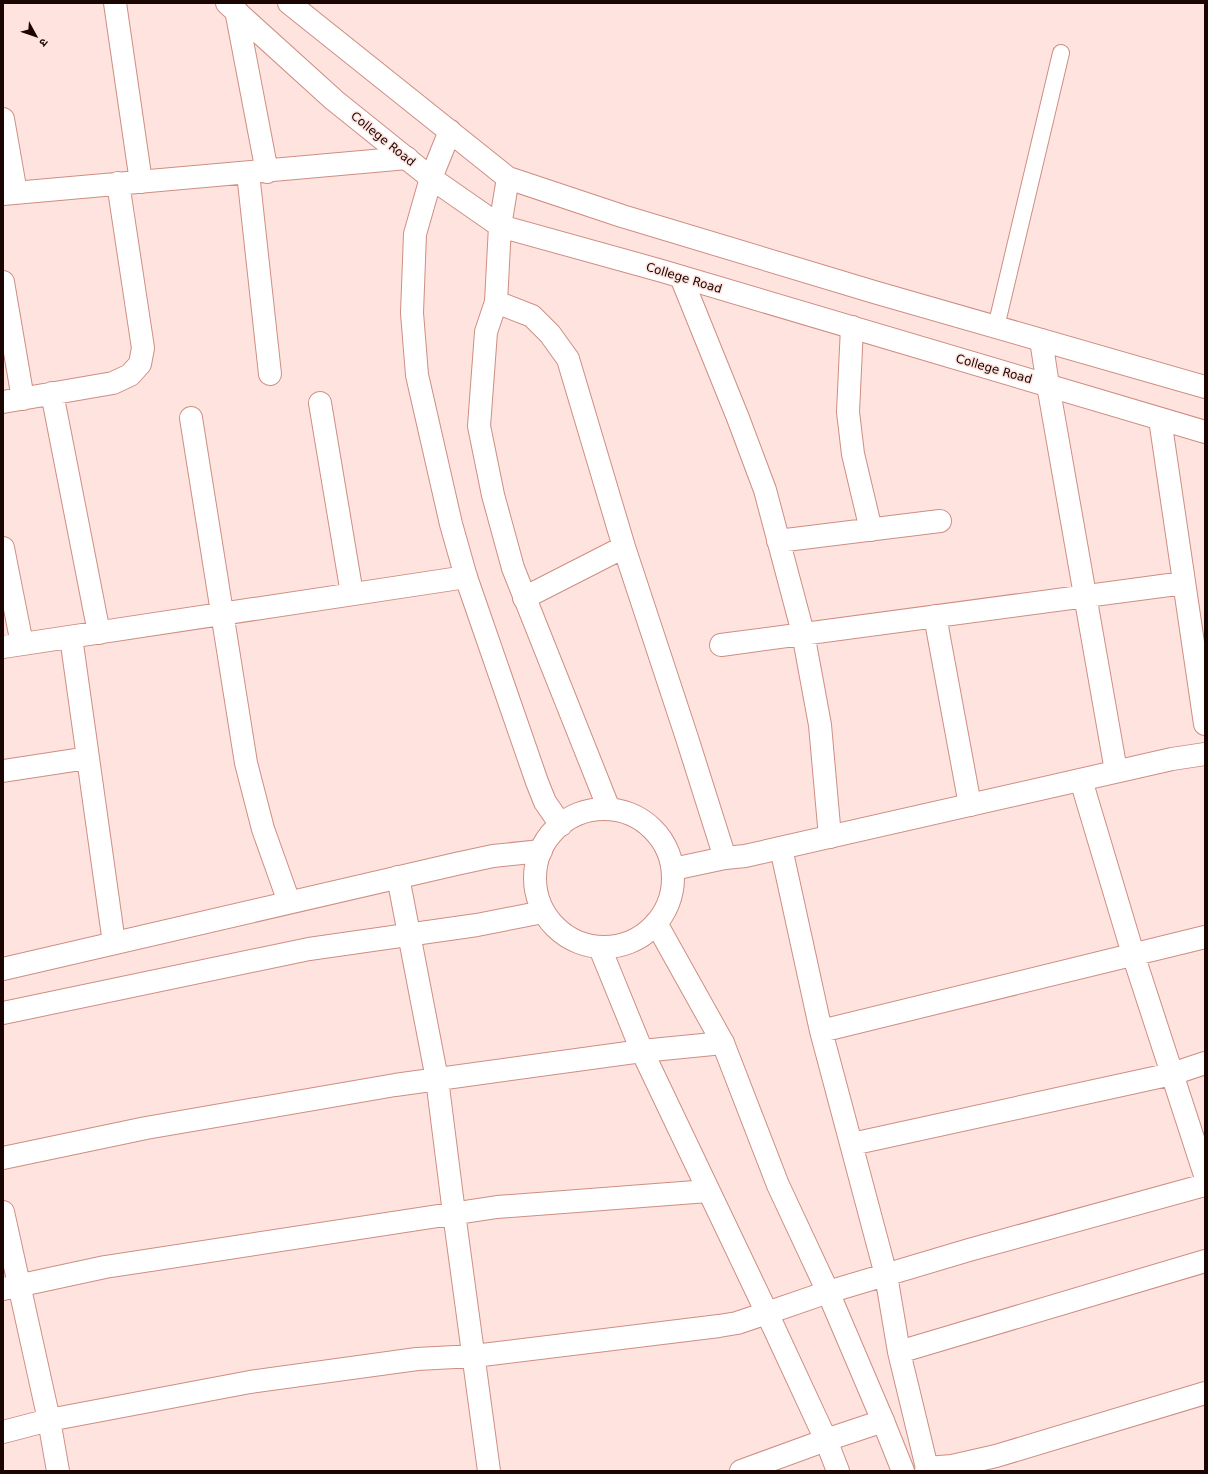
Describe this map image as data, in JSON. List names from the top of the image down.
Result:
{
  "streets": {
    "street": ["College Road"]
  },
  "north": "bottom right"
}
